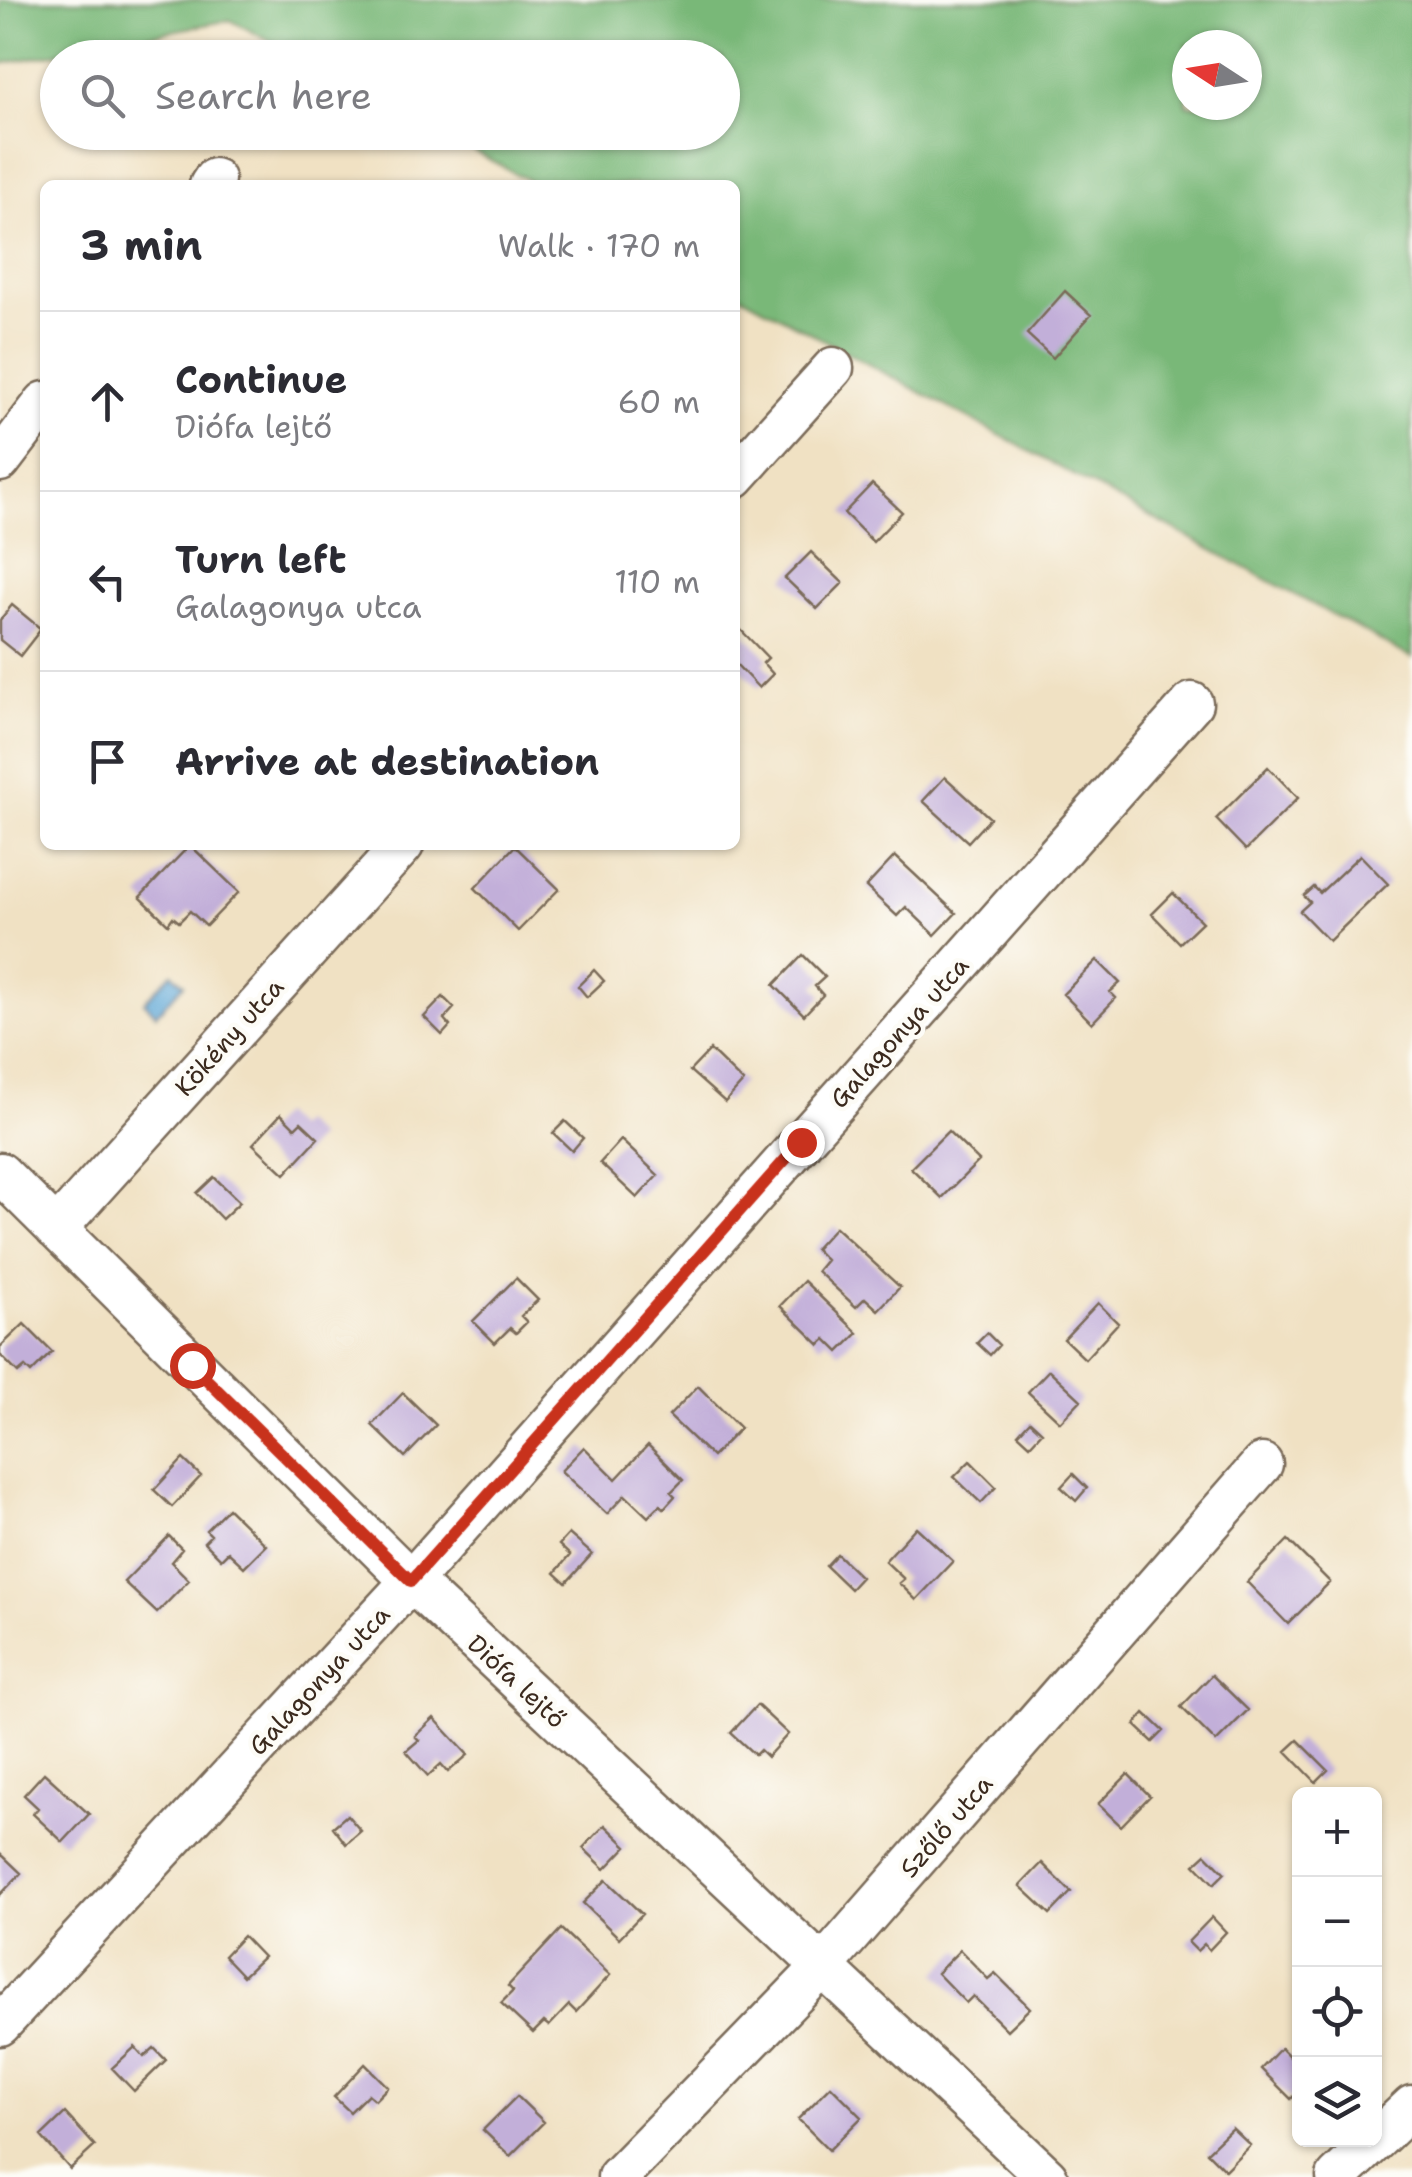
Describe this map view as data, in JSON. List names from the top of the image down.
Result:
{
  "streets": {
    "street": [
      "Galagonya utca",
      "Kökény utca",
      "Diófa lejtő",
      "Szőlő utca"
    ]
  },
  "crossings": [
    ["Galagonya utca", "Diófa lejtő"],
    ["Kökény utca", "Diófa lejtő"],
    ["Diófa lejtő", "Szőlő utca"]
  ],
  "north": "left",
  "page": {
    "search": "Search here",
    "heading": ["3 min", "Walk · 170 m"],
    "list": [
      ["Continue", "Diófa lejtő", "60 m"],
      ["Turn left", "Galagonya utca", "110 m"],
      "Arrive at destination"
    ],
    "map_buttons": ["+", "−"]
  }
}
